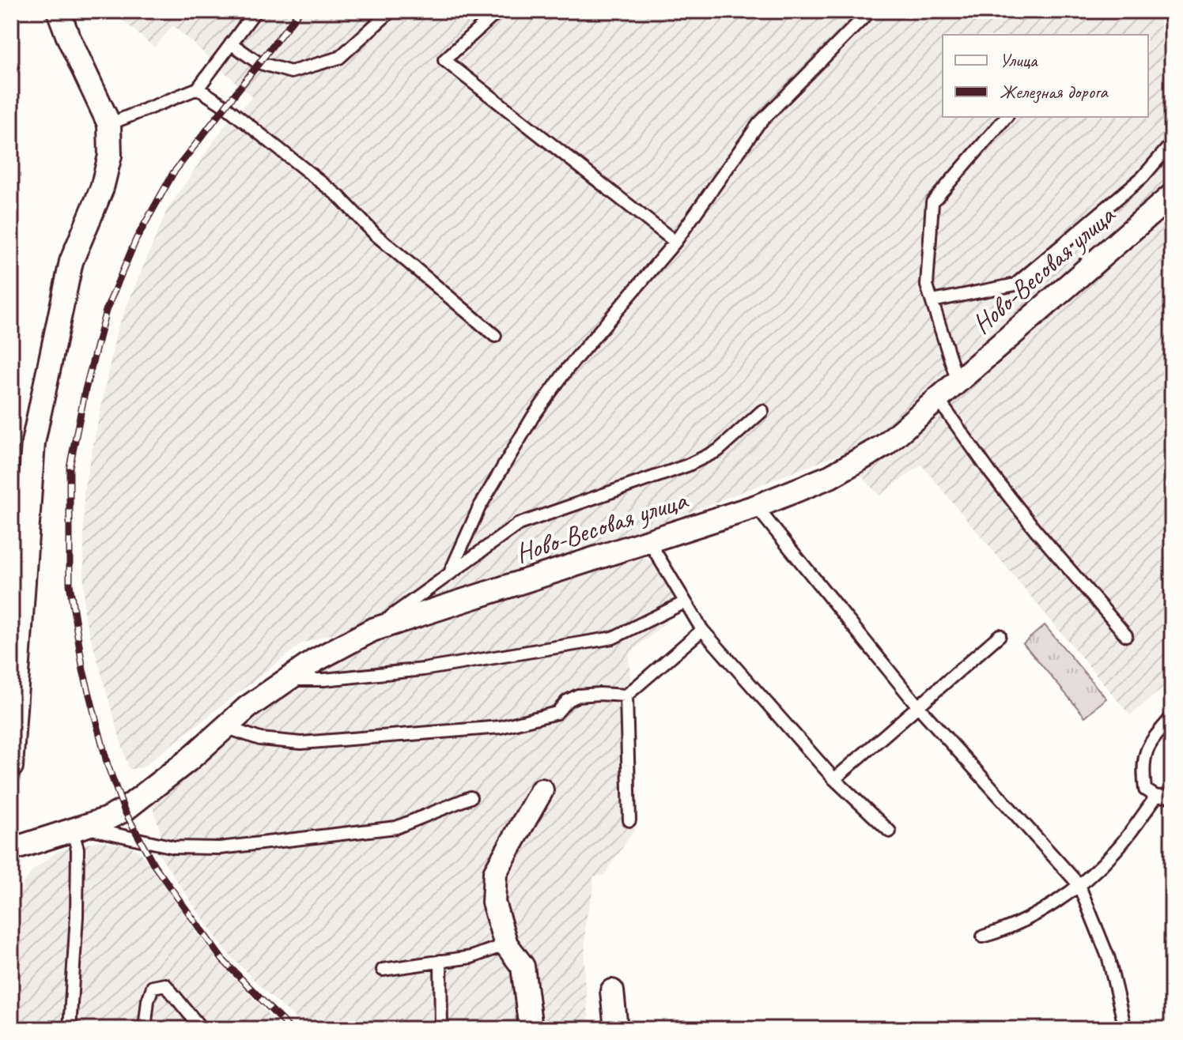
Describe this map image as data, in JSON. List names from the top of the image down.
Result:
{
  "streets": {
    "street": ["Ново-Весовая улица"]
  },
  "legend": ["Улица", "Железная дорога"]
}
